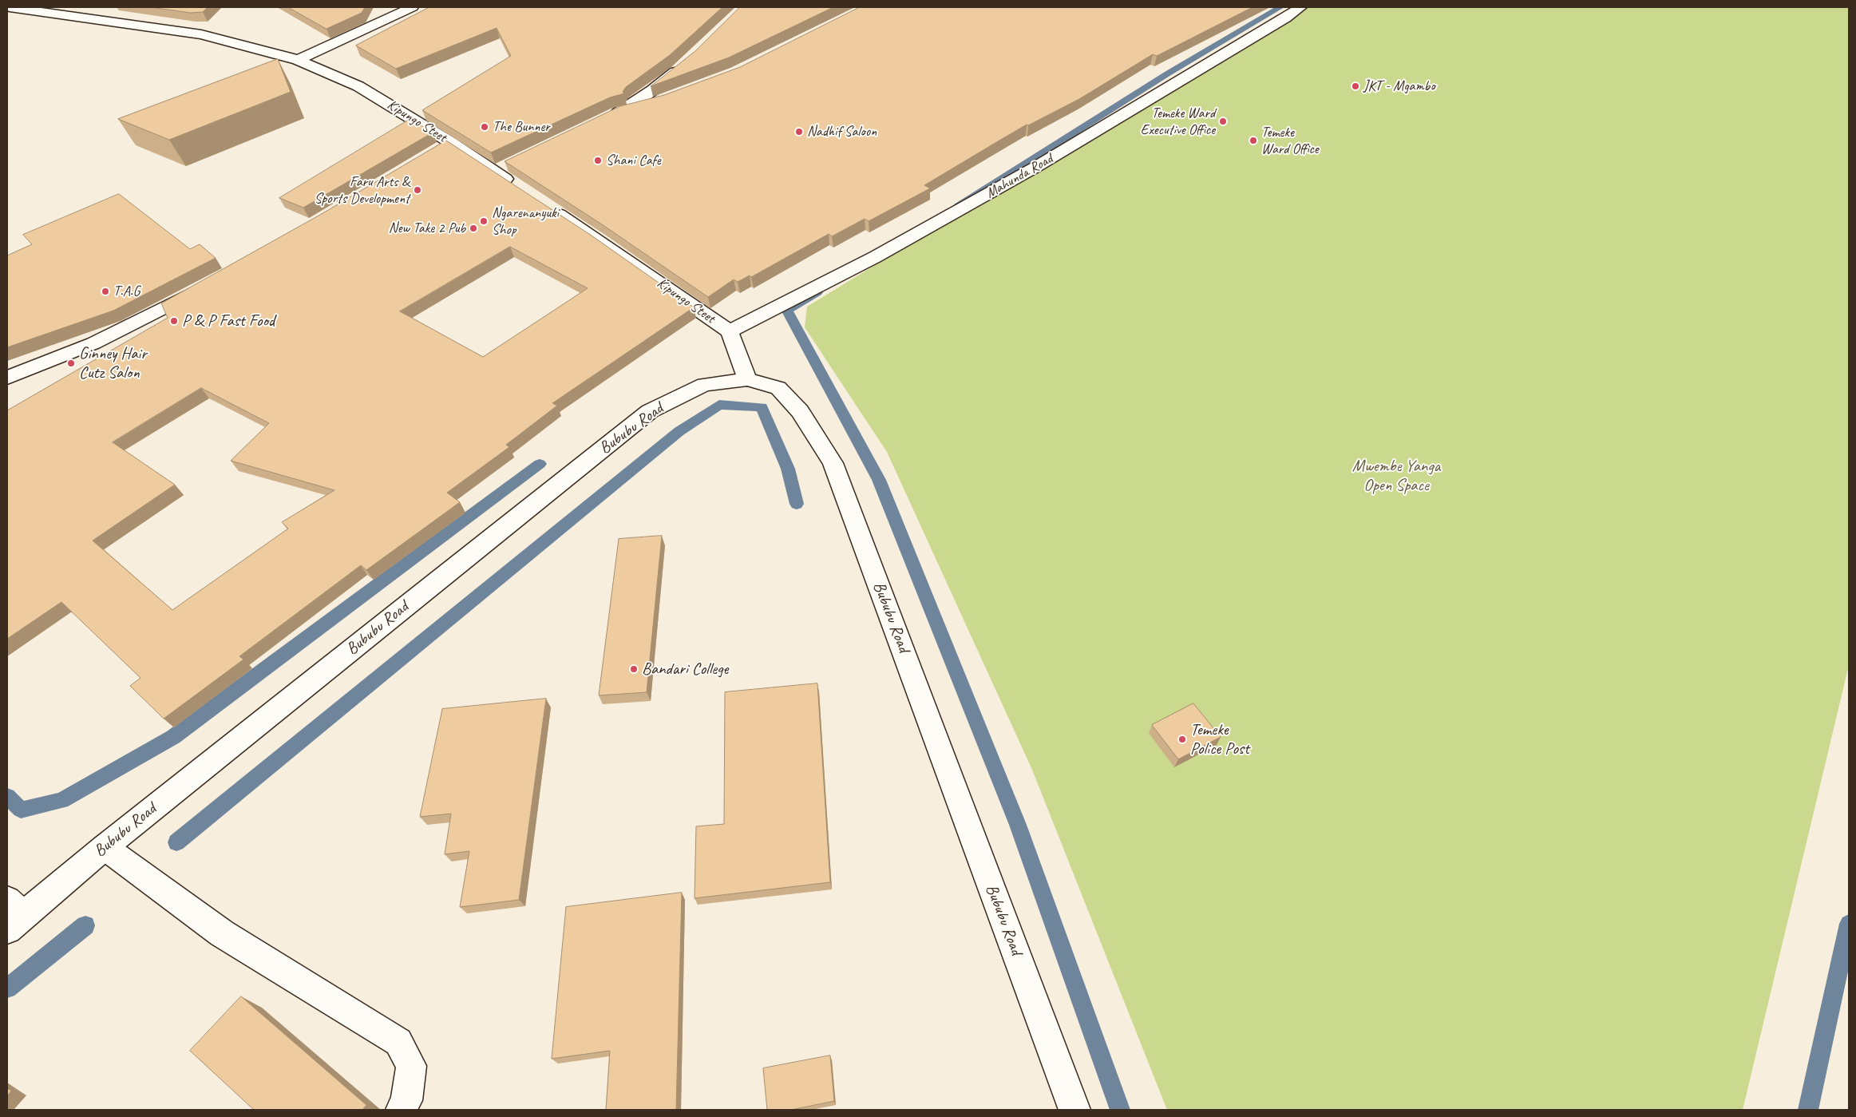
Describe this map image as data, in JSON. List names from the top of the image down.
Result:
{
  "streets": {
    "street": ["Kipungo Steet", "Mahunda Road", "Bububu Road"]
  },
  "crossings": [
    ["Kipungo Steet", "Mahunda Road"],
    ["Kipungo Steet", "Bububu Road"]
  ],
  "parks": ["Mwembe Yanga Open Space"],
  "places": [
    "JKT - Mgambo",
    "Temeke Ward Executive Office",
    "The Bunner",
    "Nadhif Saloon",
    "Temeke Ward Office",
    "Shani Cafe",
    "Faru Arts & Sports Development",
    "Ngarenanyuki Shop",
    "New Take 2 Pub",
    "T.A.G",
    "P & P Fast Food",
    "Ginney Hair Cutz Salon",
    "Bandari College",
    "Temeke Police Post"
  ]
}
